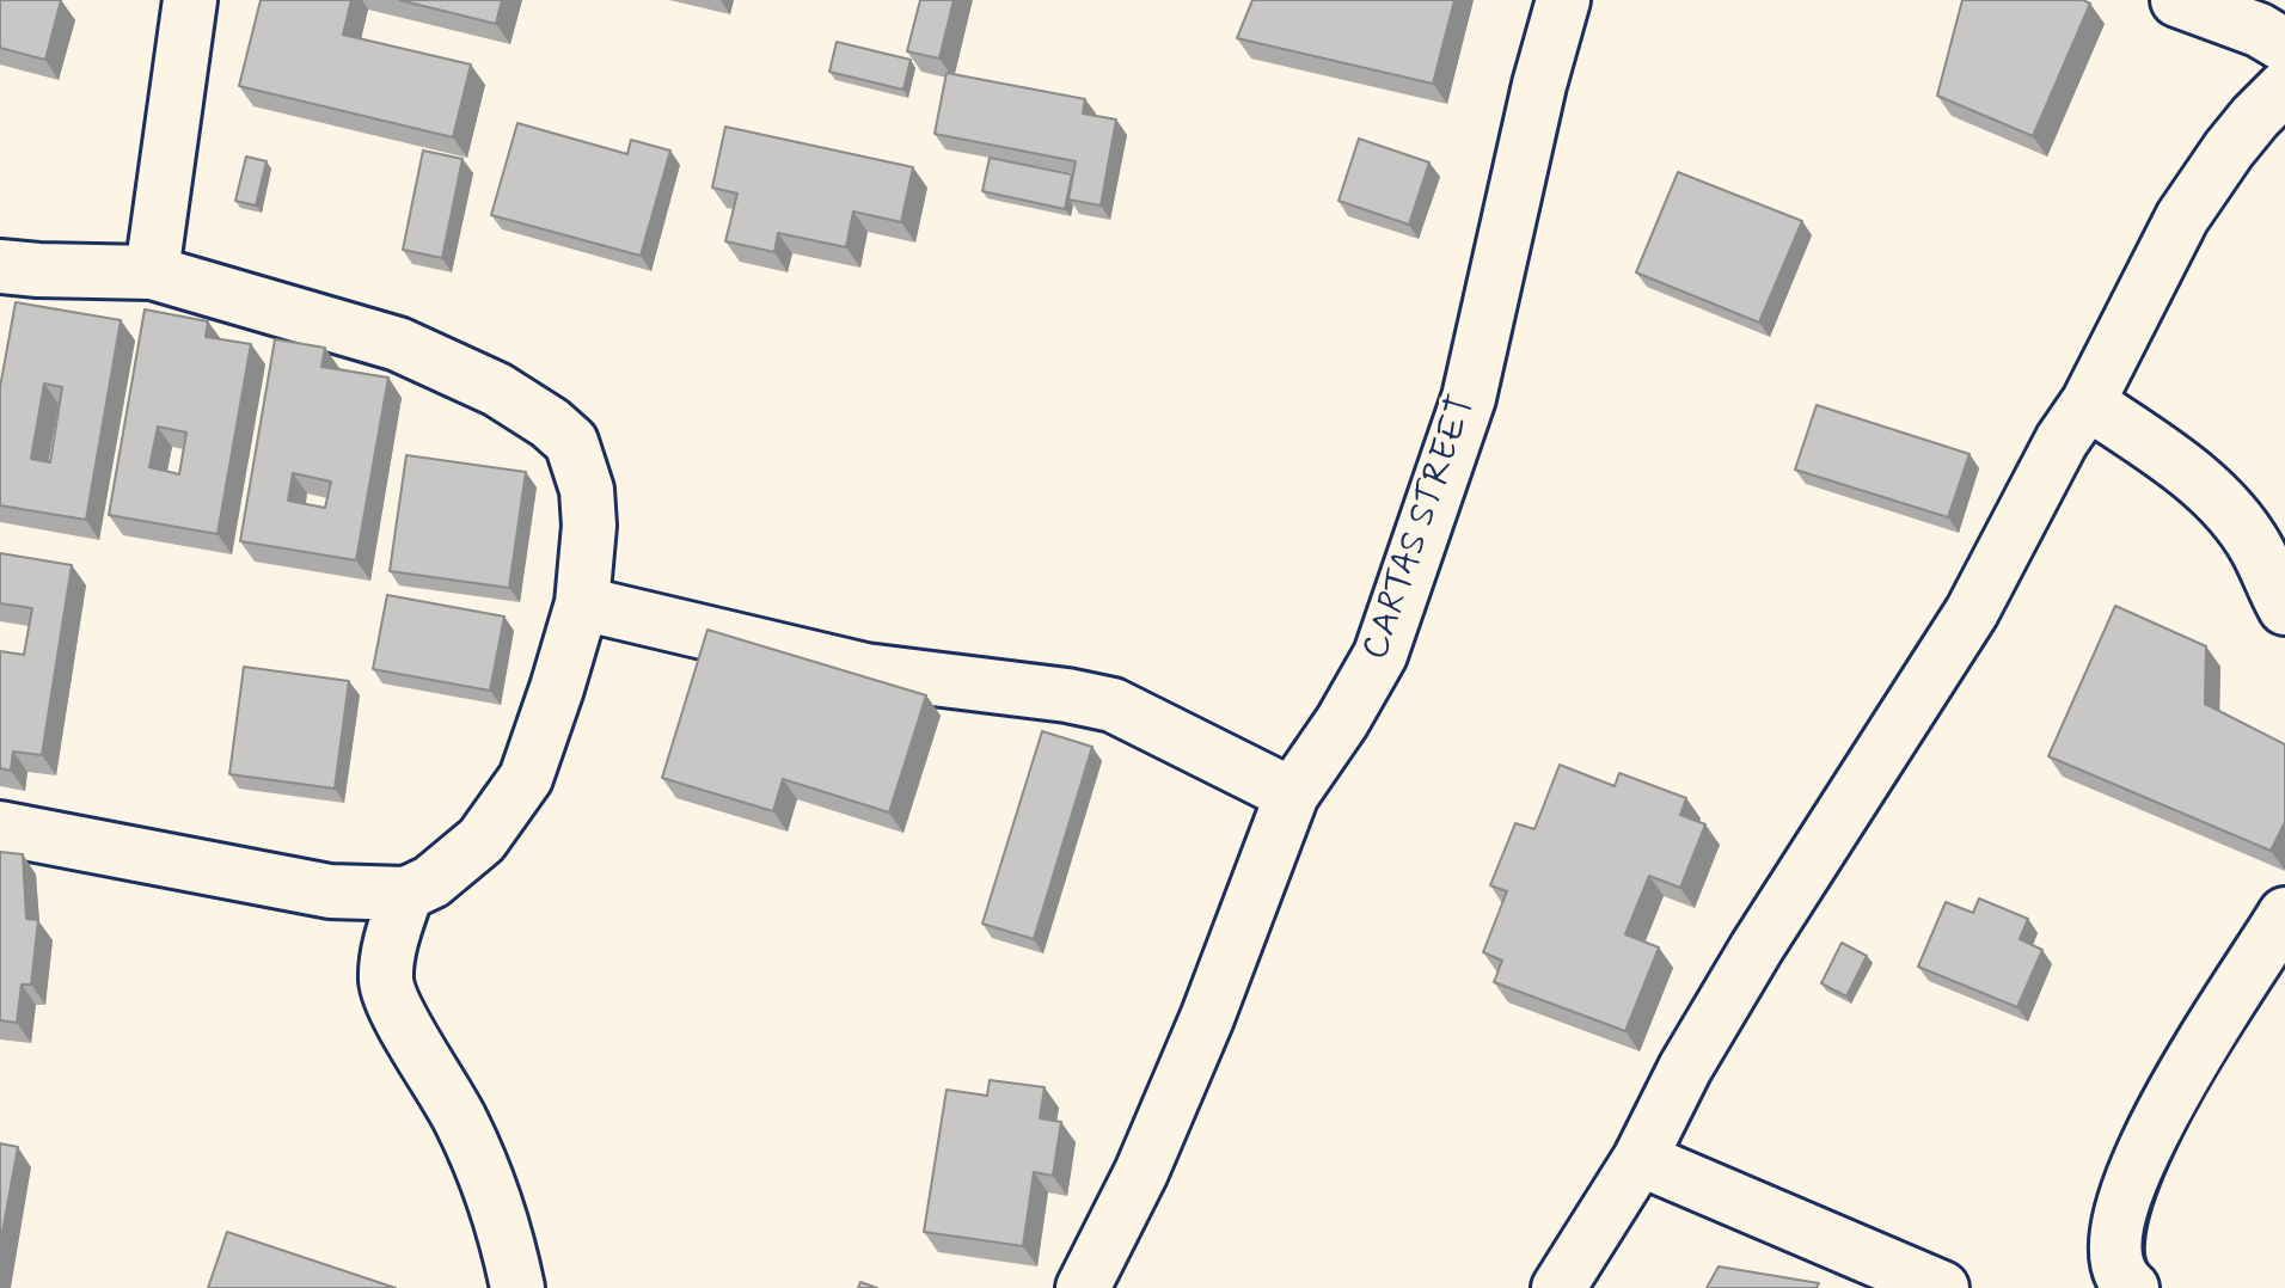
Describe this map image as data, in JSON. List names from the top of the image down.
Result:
{
  "streets": {
    "street": ["CARTAS STREET"]
  }
}
